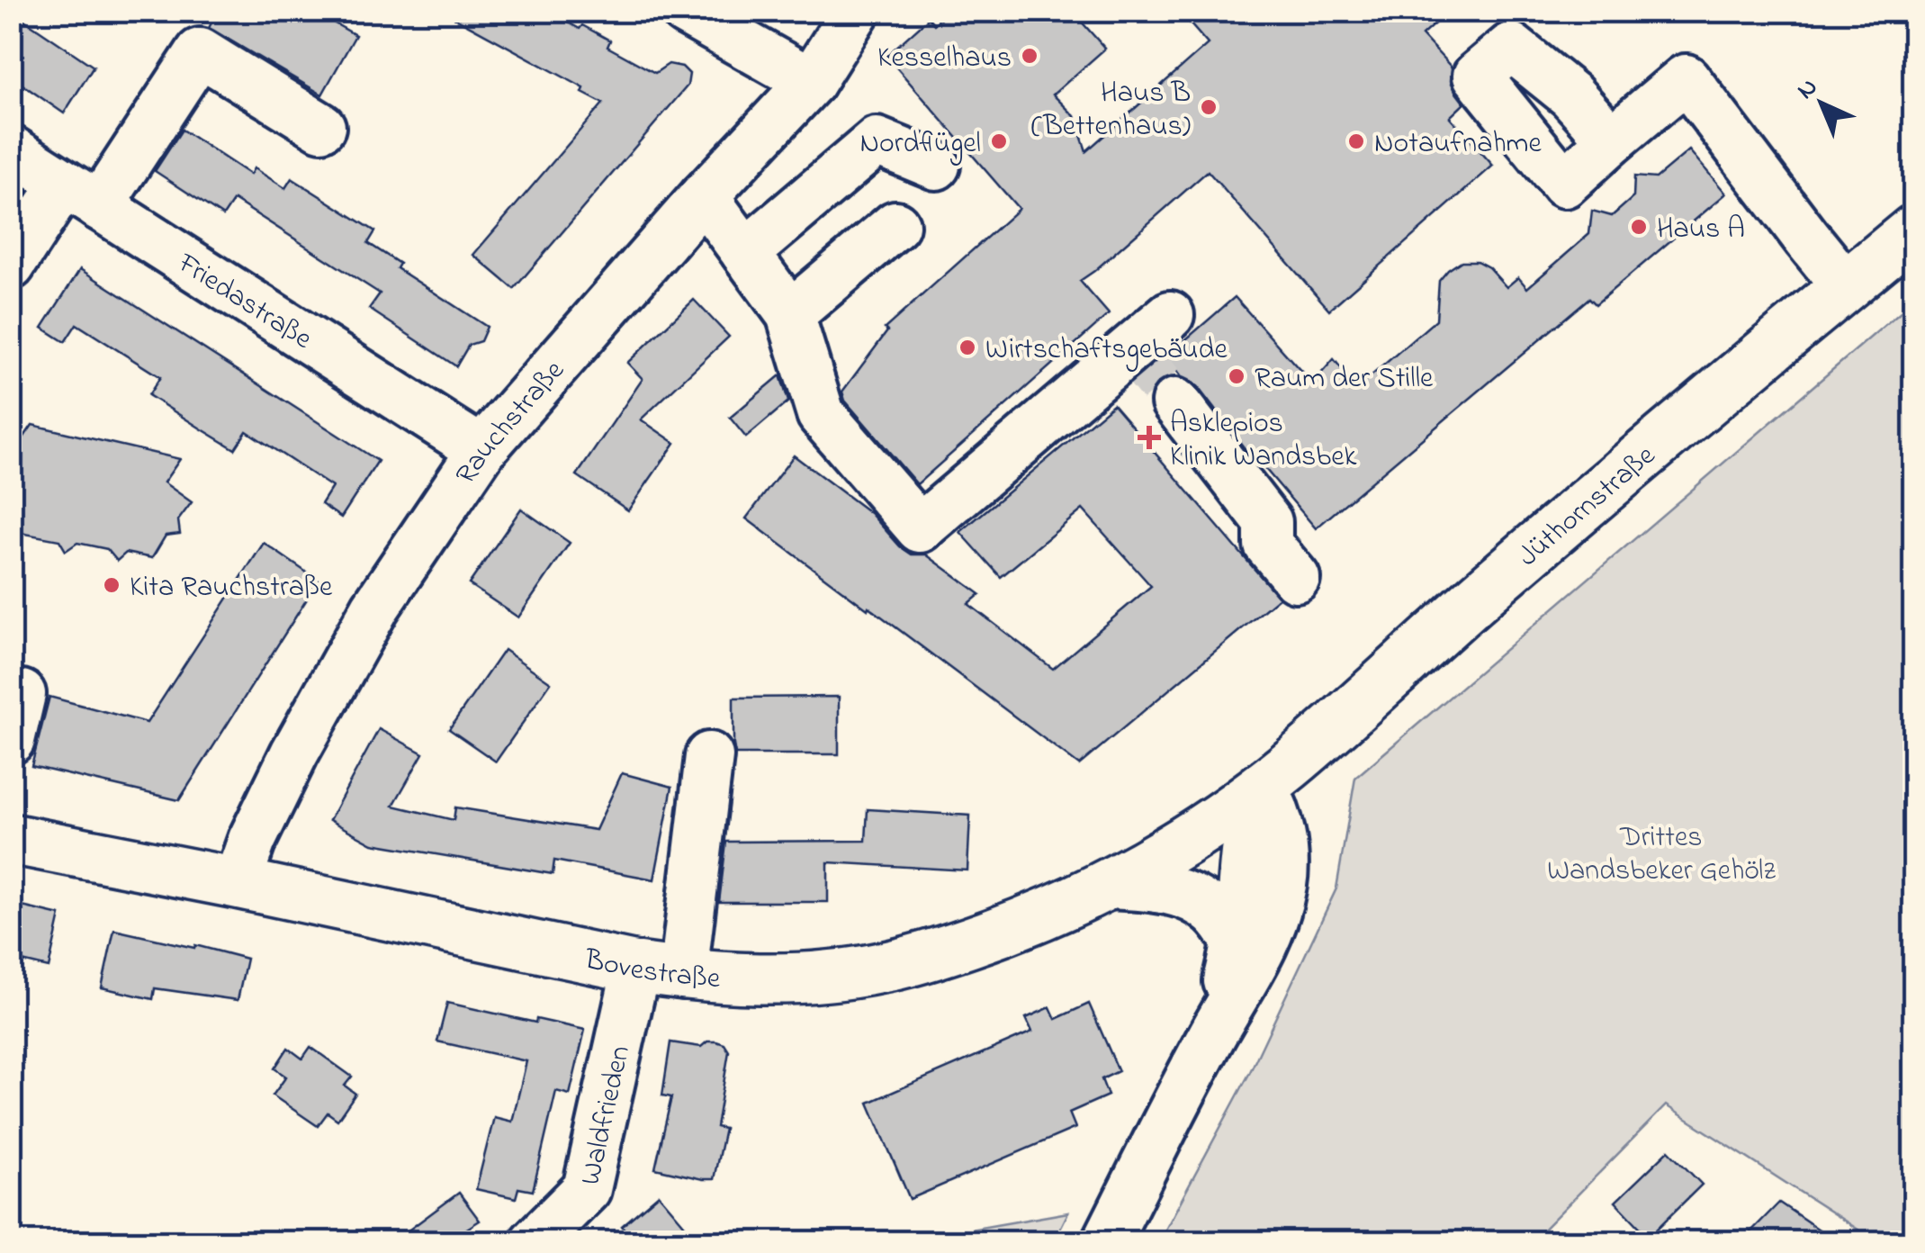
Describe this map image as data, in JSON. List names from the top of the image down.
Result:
{
  "streets": {
    "main road": ["Jüthornstraße", "Bovestraße"],
    "street": ["Friedastraße", "Rauchstraße", "Waldfrieden"]
  },
  "crossings": [
    ["Friedastraße", "Rauchstraße"],
    ["Rauchstraße", "Bovestraße"],
    ["Jüthornstraße", "Bovestraße"],
    ["Bovestraße", "Waldfrieden"]
  ],
  "parks": ["Drittes Wandsbeker Gehölz"],
  "places": {
    "other": [
      "Kesselhaus",
      "Haus B (Bettenhaus)",
      "Nordflügel",
      "Notaufnahme",
      "Haus A",
      "Wirtschaftsgebäude",
      "Raum der Stille",
      "Kita Rauchstraße"
    ],
    "health": ["Asklepios Klinik Wandsbek"]
  },
  "north": "top left"
}
